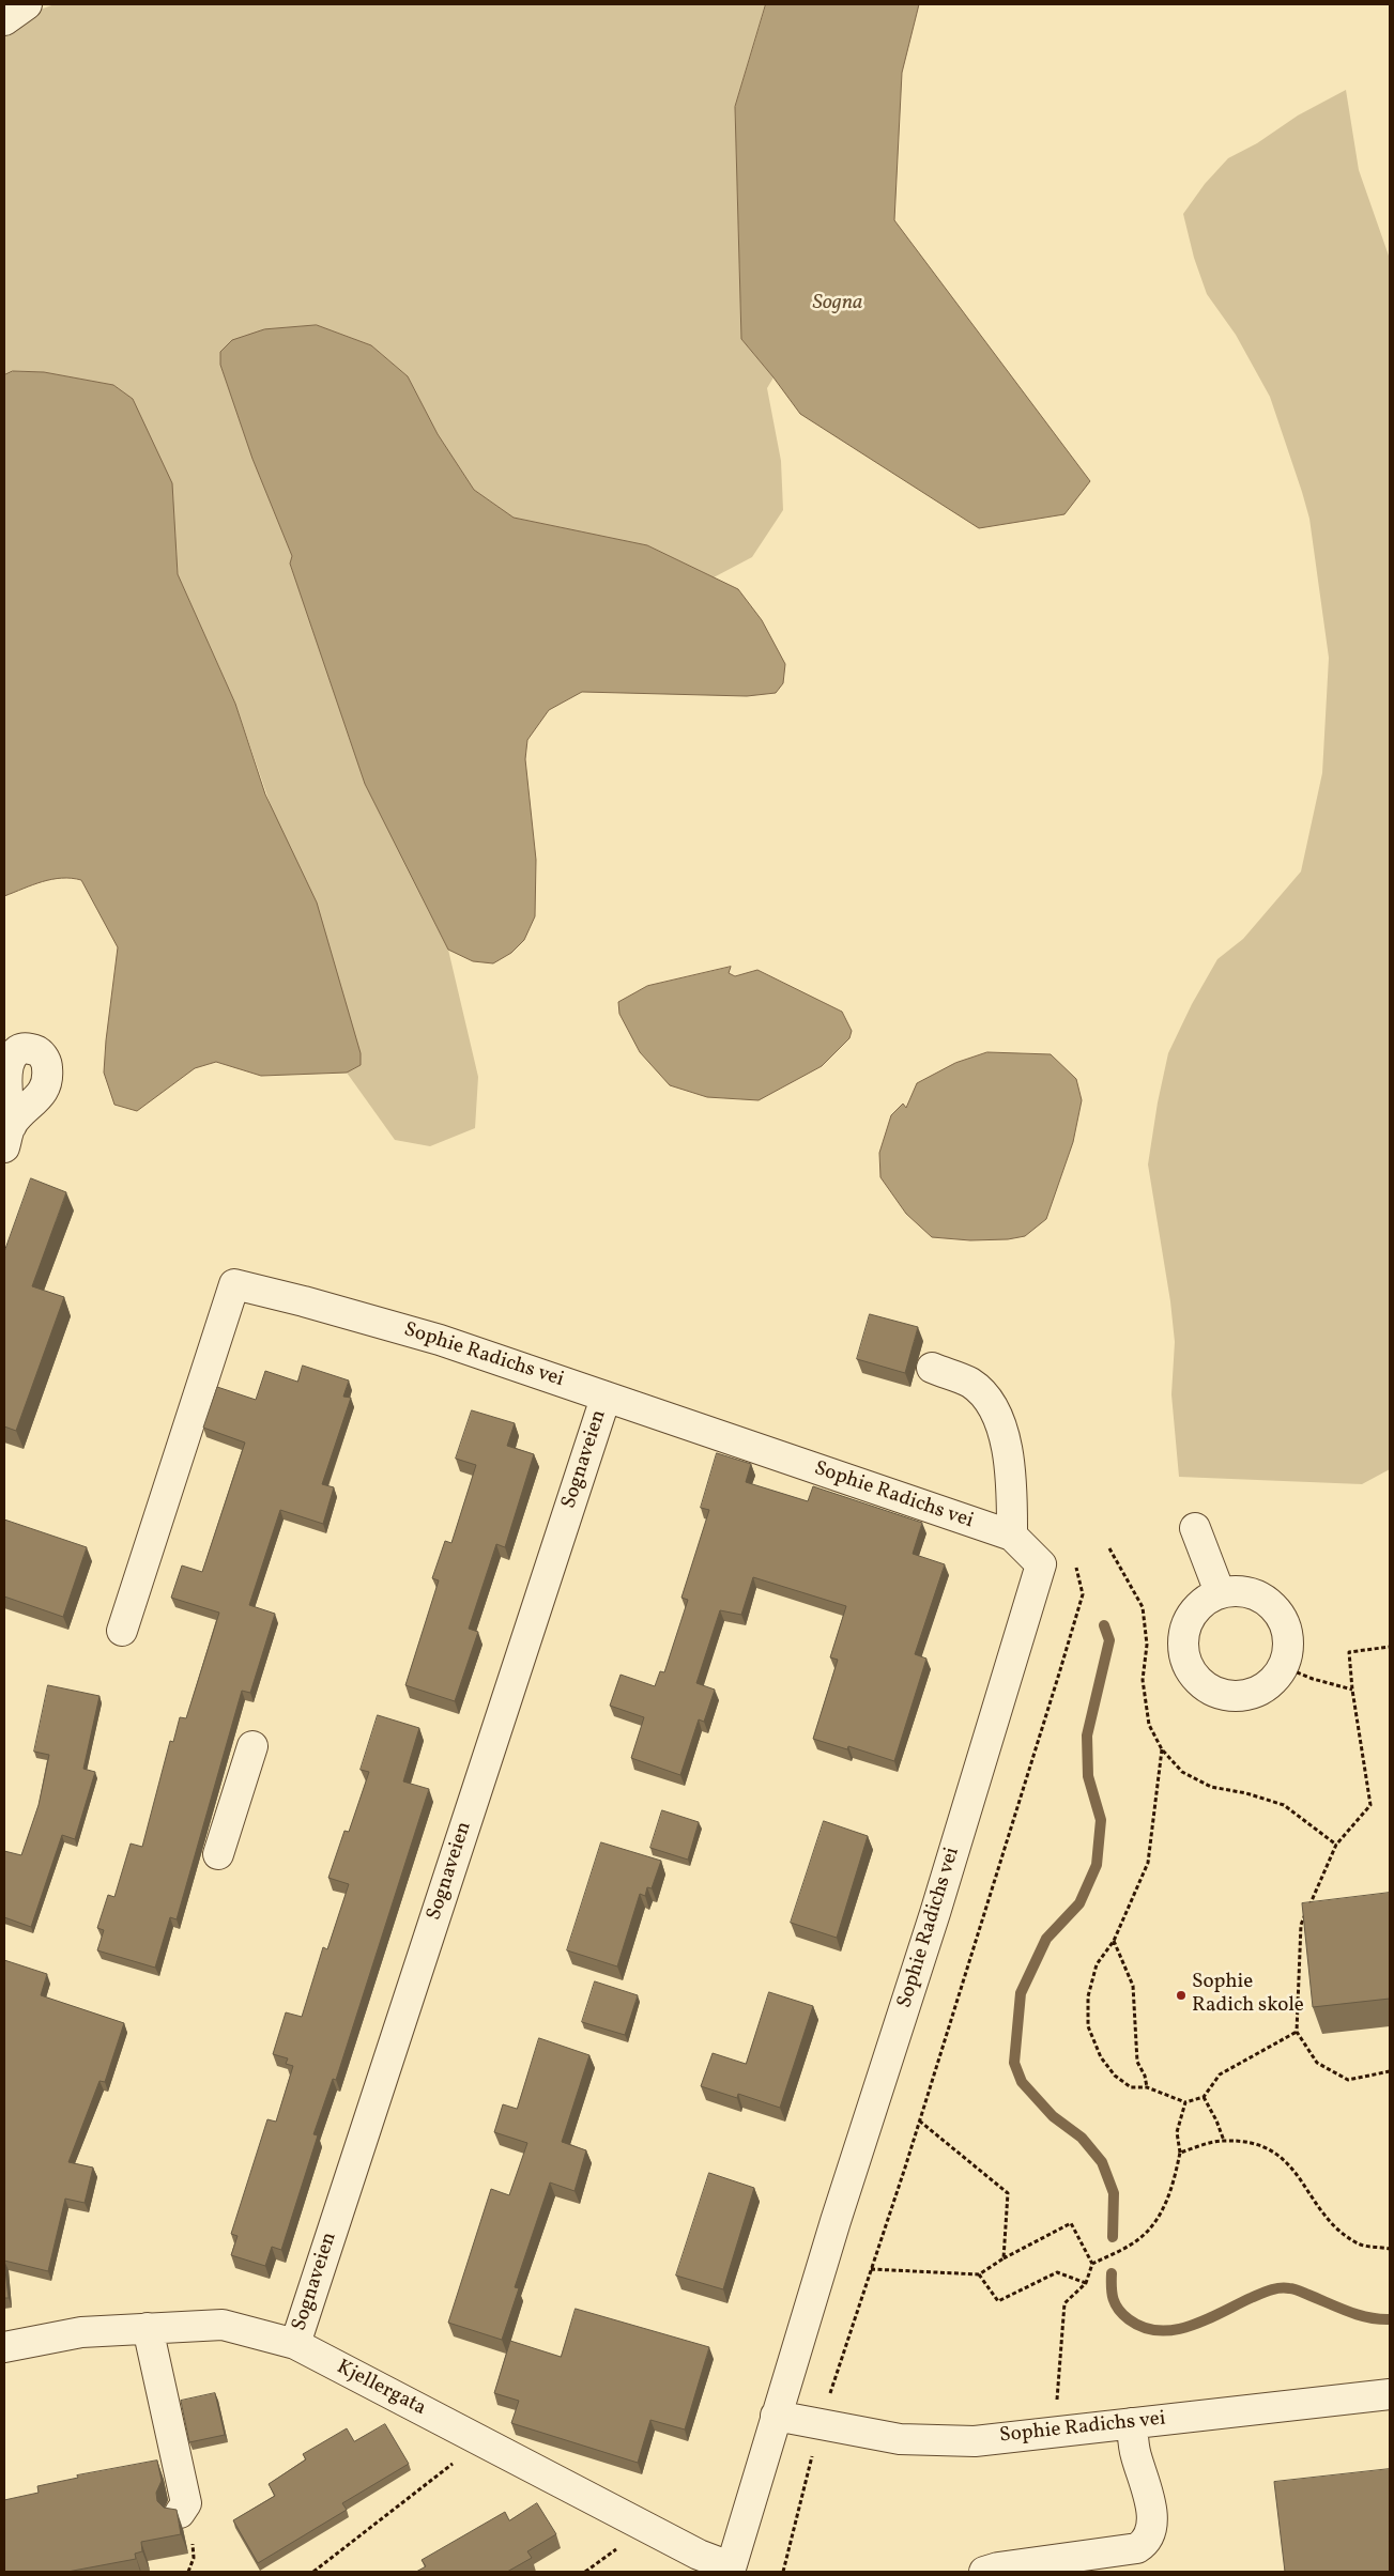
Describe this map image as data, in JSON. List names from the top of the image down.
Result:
{
  "streets": {
    "street": ["Sophie Radichs vei", "Sognaveien", "Kjellergata"]
  },
  "crossings": [
    ["Sophie Radichs vei", "Sognaveien"],
    ["Sophie Radichs vei", "Kjellergata"],
    ["Sognaveien", "Kjellergata"]
  ],
  "water": ["Sogna"],
  "places": ["Sophie Radich skole"]
}
